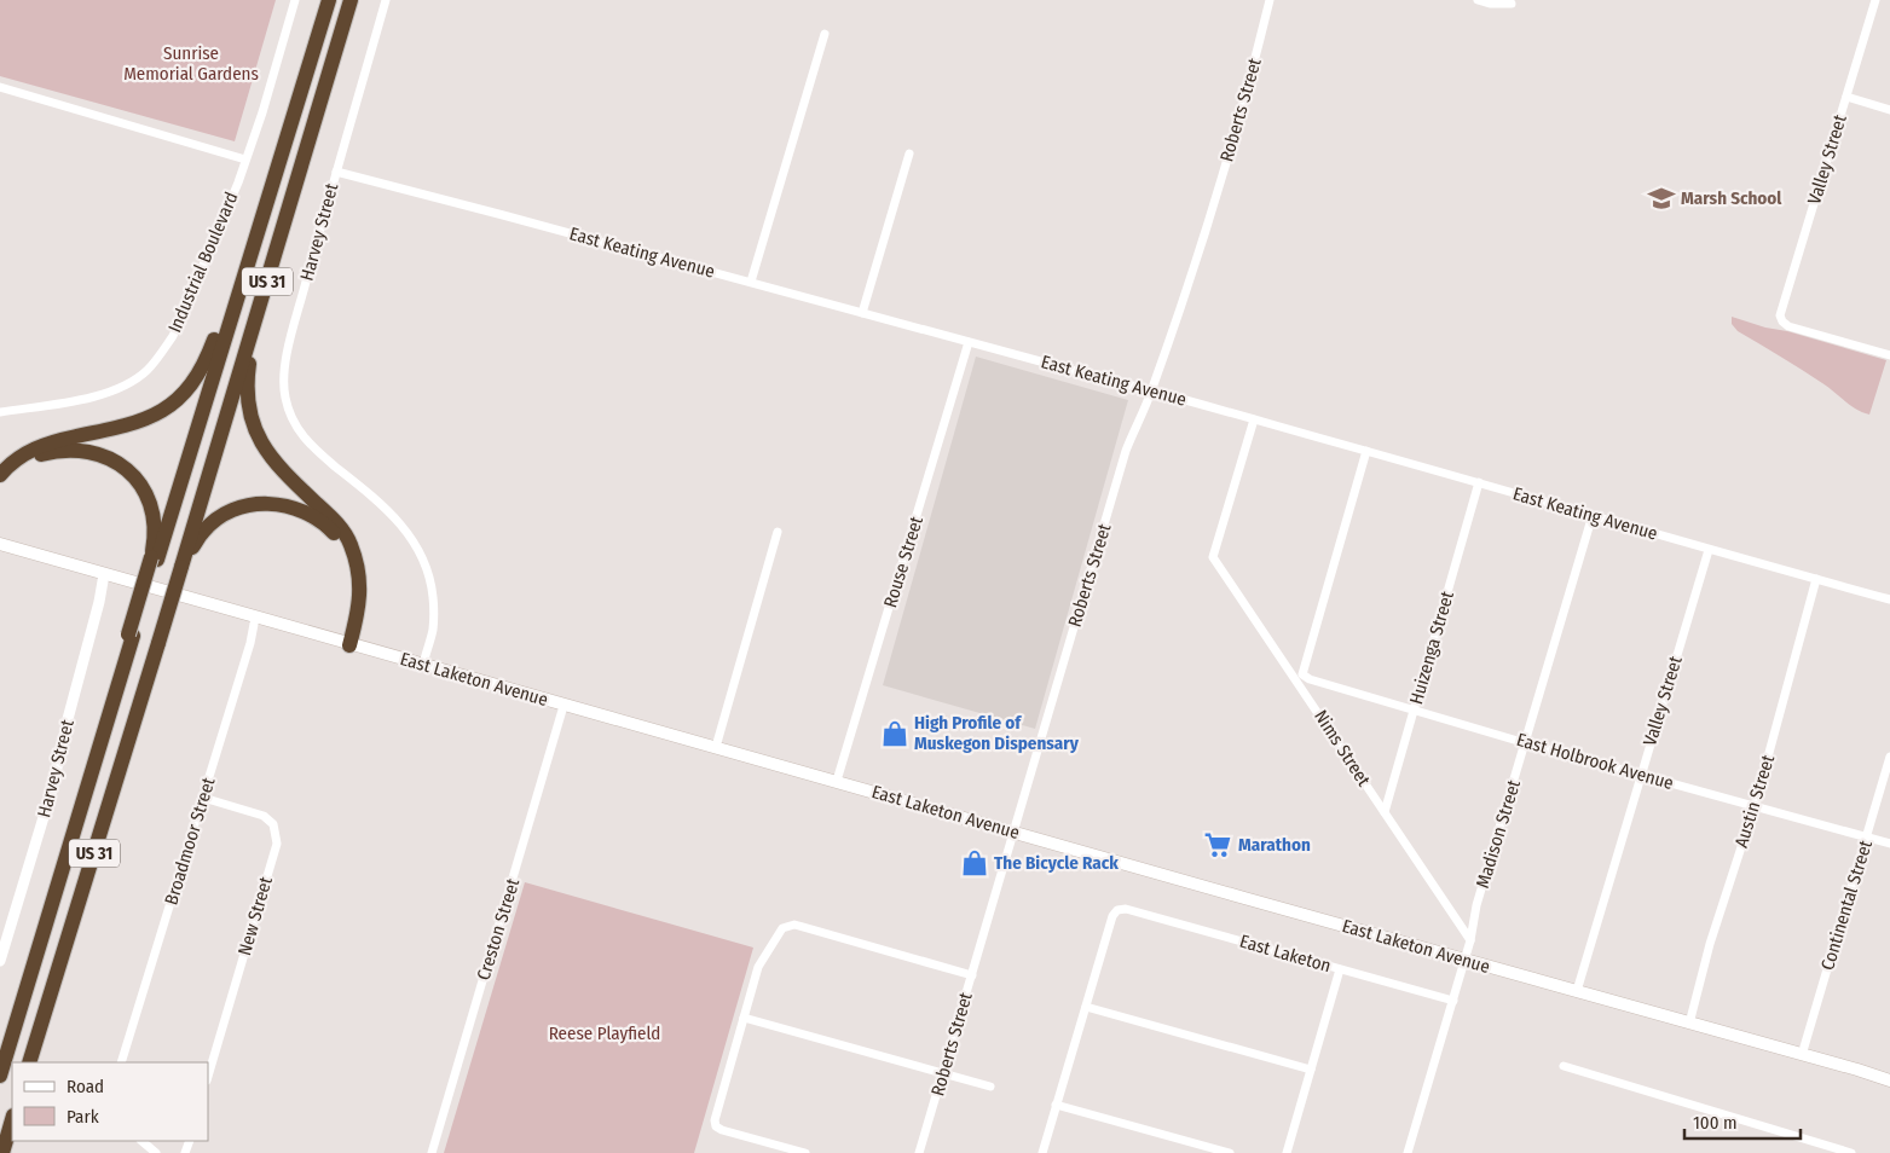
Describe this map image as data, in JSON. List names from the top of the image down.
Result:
{
  "streets": {
    "highway": ["US 31"],
    "main road": ["East Laketon Avenue"],
    "street": [
      "Roberts Street",
      "Valley Street",
      "Harvey Street",
      "East Keating Avenue",
      "Industrial Boulevard",
      "Rouse Street",
      "Huizenga Street",
      "Nims Street",
      "East Holbrook Avenue",
      "Austin Street",
      "Madison Street",
      "Broadmoor Street",
      "Continental Street",
      "New Street",
      "Creston Street",
      "East Laketon"
    ]
  },
  "crossings": [
    ["Roberts Street", "East Keating Avenue"],
    ["Roberts Street", "East Laketon Avenue"],
    ["Valley Street", "East Keating Avenue"],
    ["Valley Street", "East Laketon Avenue"],
    ["Valley Street", "East Holbrook Avenue"],
    ["Harvey Street", "East Keating Avenue"],
    ["Harvey Street", "East Laketon Avenue"],
    ["East Keating Avenue", "Rouse Street"],
    ["East Keating Avenue", "Huizenga Street"],
    ["East Keating Avenue", "Nims Street"],
    ["East Keating Avenue", "East Holbrook Avenue"],
    ["East Keating Avenue", "Austin Street"],
    ["East Keating Avenue", "Madison Street"],
    ["Rouse Street", "East Laketon Avenue"],
    ["Huizenga Street", "Nims Street"],
    ["Huizenga Street", "East Holbrook Avenue"],
    ["East Laketon Avenue", "Austin Street"],
    ["East Laketon Avenue", "Madison Street"],
    ["East Laketon Avenue", "Broadmoor Street"],
    ["East Laketon Avenue", "Continental Street"],
    ["East Laketon Avenue", "Creston Street"],
    ["Nims Street", "Madison Street"],
    ["East Holbrook Avenue", "Austin Street"],
    ["East Holbrook Avenue", "Madison Street"],
    ["East Holbrook Avenue", "Continental Street"],
    ["Madison Street", "East Laketon"],
    ["Broadmoor Street", "New Street"]
  ],
  "parks": ["Sunrise Memorial Gardens", "Reese Playfield"],
  "places": {
    "school or university": ["Marsh School"],
    "shop": ["High Profile of Muskegon Dispensary", "The Bicycle Rack"],
    "supermarket": ["Marathon"]
  },
  "legend": ["Road", "Park"],
  "scale_bar": "100 m"
}
